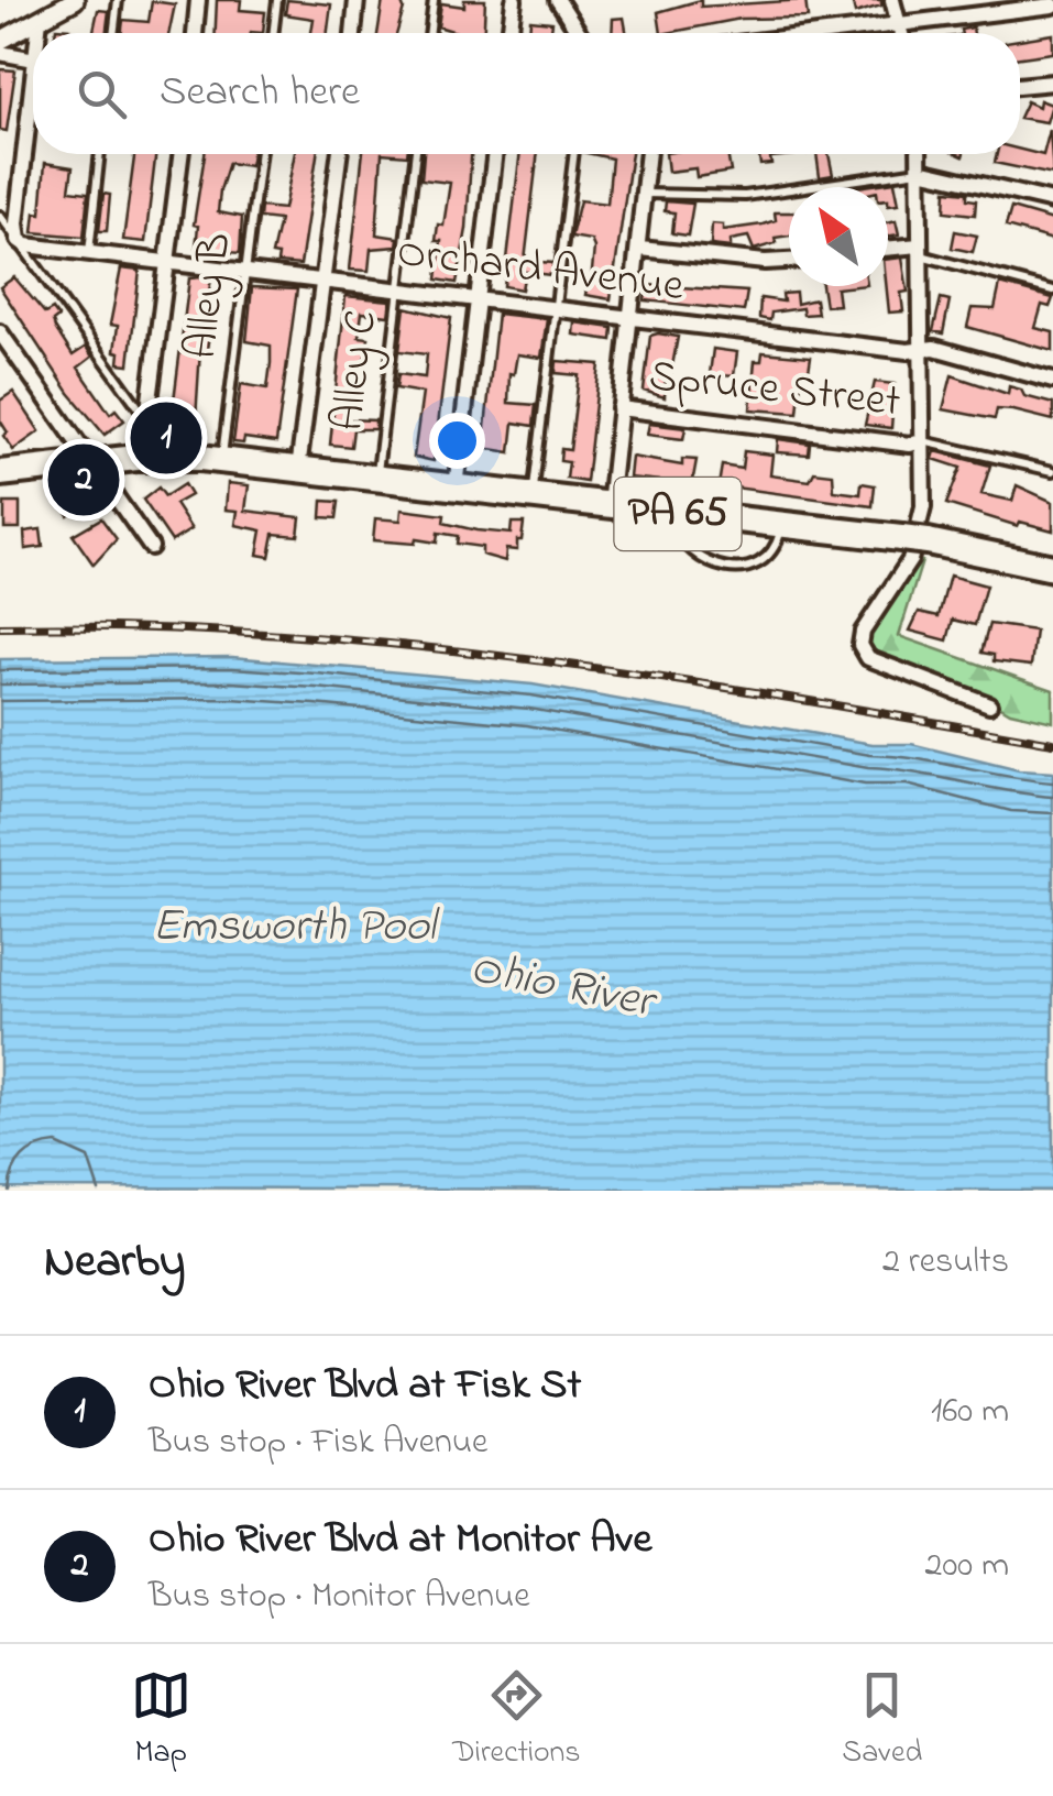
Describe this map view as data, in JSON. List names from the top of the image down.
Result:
{
  "streets": {
    "highway": ["PA 65"],
    "street": ["Orchard Avenue", "Spruce Street"],
    "lane": ["Alley B", "Alley C"]
  },
  "crossings": [
    ["Orchard Avenue", "Alley B"],
    ["Orchard Avenue", "Alley C"],
    ["Alley B", "PA 65"],
    ["Alley C", "PA 65"]
  ],
  "water": ["Emsworth Pool", "Ohio River"],
  "north": "top left",
  "page": {
    "search": "Search here",
    "pins": ["1", "2"],
    "heading": ["Nearby", "2 results"],
    "list": [
      {
        "mark": "1",
        "name": "Ohio River Blvd at Fisk St",
        "note": "Bus stop · Fisk Avenue",
        "value": "160 m"
      },
      {
        "mark": "2",
        "name": "Ohio River Blvd at Monitor Ave",
        "note": "Bus stop · Monitor Avenue",
        "value": "200 m"
      }
    ],
    "nav": ["Map", "Directions", "Saved"]
  }
}
